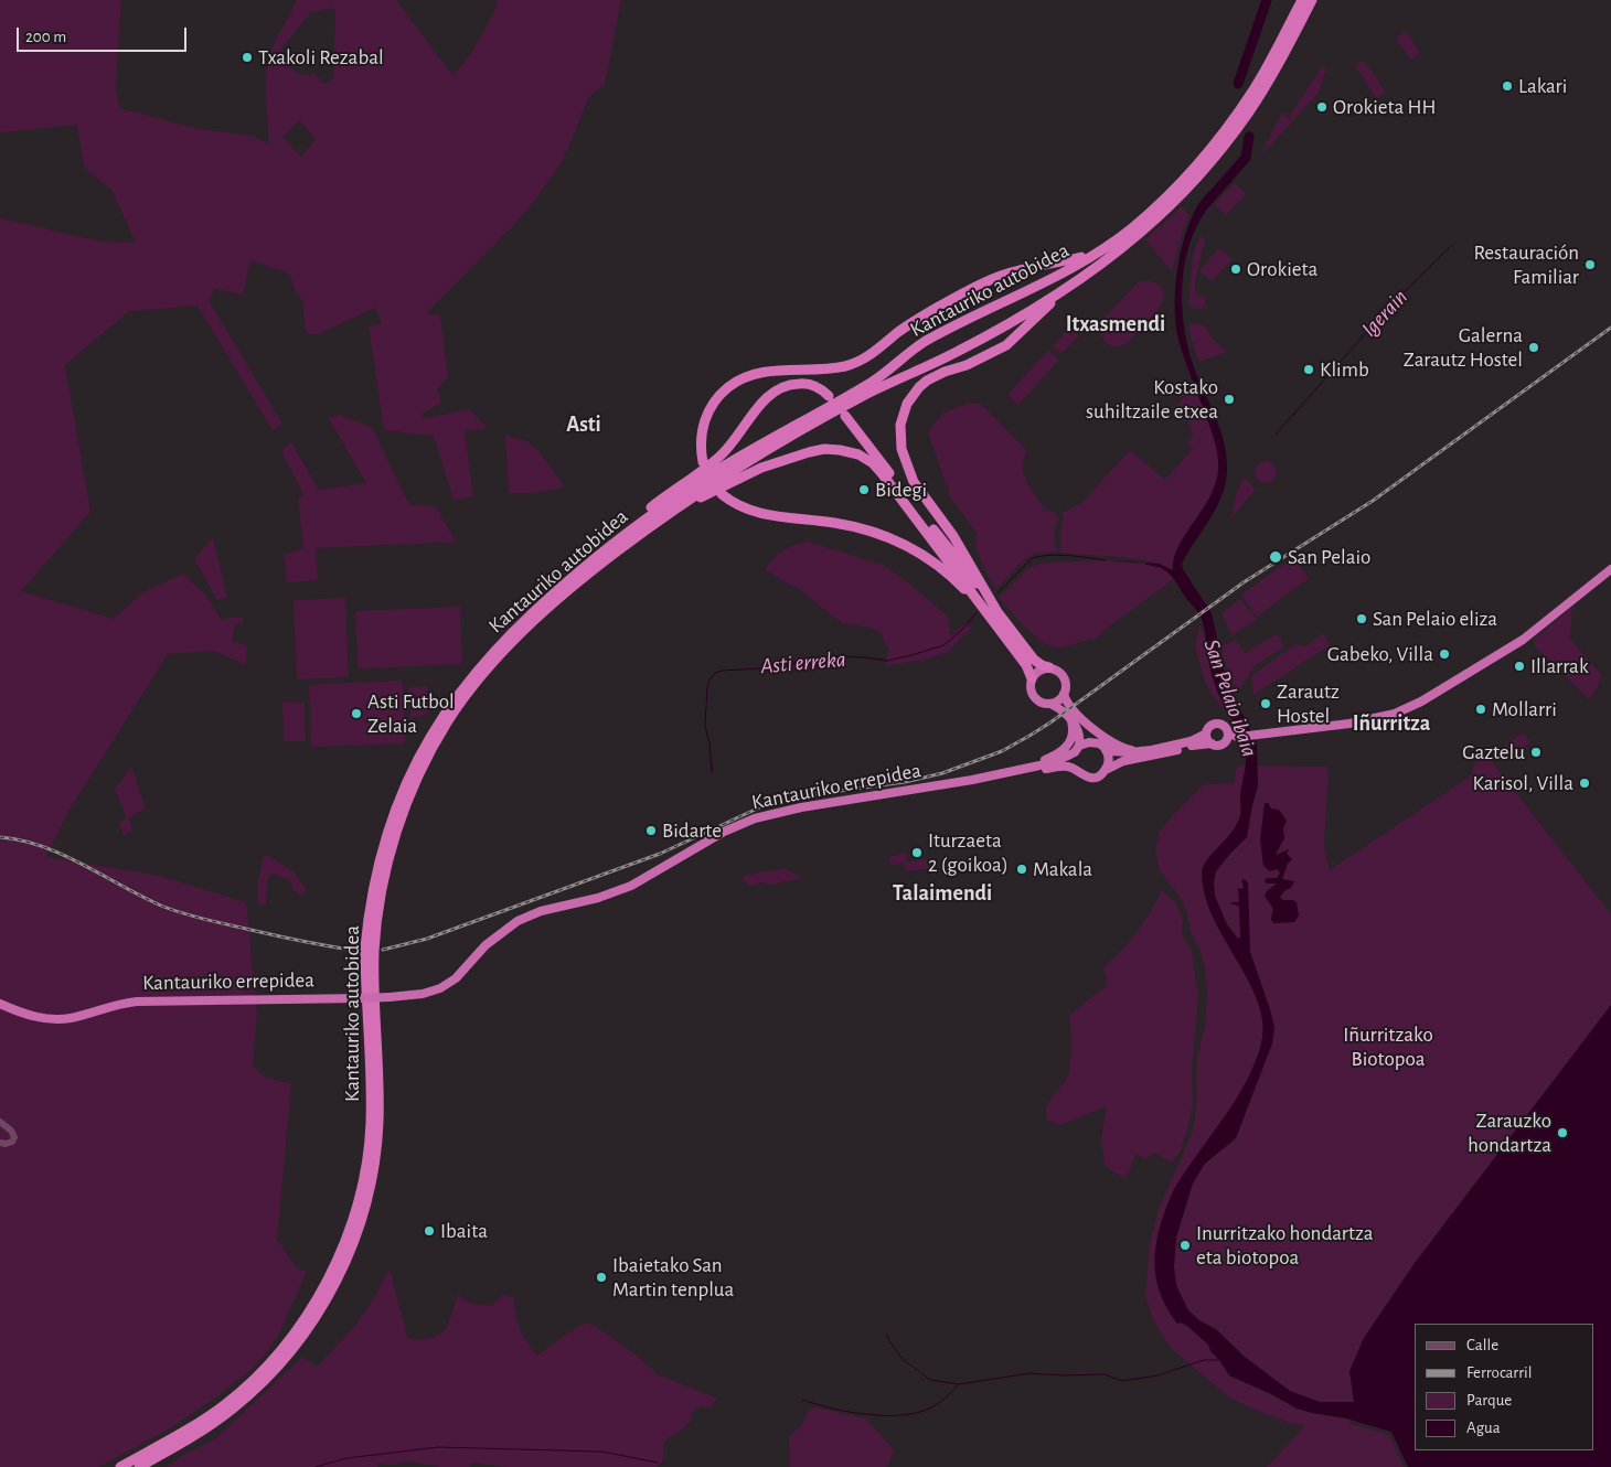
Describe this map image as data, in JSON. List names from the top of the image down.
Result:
{
  "streets": {
    "highway": ["Kantauriko autobidea", "Kantauriko errepidea"]
  },
  "districts": [
    "Itxasmendi",
    "Asti",
    "Iñurritza",
    "Talaimendi"
  ],
  "water": ["Igerain", "Asti erreka", "San Pelaio ibaia"],
  "parks": ["Iñurritzako Biotopoa"],
  "places": [
    "Txakoli Rezabal",
    "Lakari",
    "Orokieta HH",
    "Restauración Familiar",
    "Orokieta",
    "Galerna Zarautz Hostel",
    "Klimb",
    "Kostako suhiltzaile etxea",
    "Bidegi",
    "San Pelaio",
    "San Pelaio eliza",
    "Gabeko, Villa",
    "Illarrak",
    "Zarautz Hostel",
    "Mollarri",
    "Asti Futbol Zelaia",
    "Gaztelu",
    "Karisol, Villa",
    "Bidarte",
    "Iturzaeta 2 (goikoa)",
    "Makala",
    "Zarauzko hondartza",
    "Ibaita",
    "Inurritzako hondartza eta biotopoa",
    "Ibaietako San Martin tenplua"
  ],
  "legend": [
    "Calle",
    "Ferrocarril",
    "Parque",
    "Agua"
  ],
  "scale_bar": "200 m"
}
